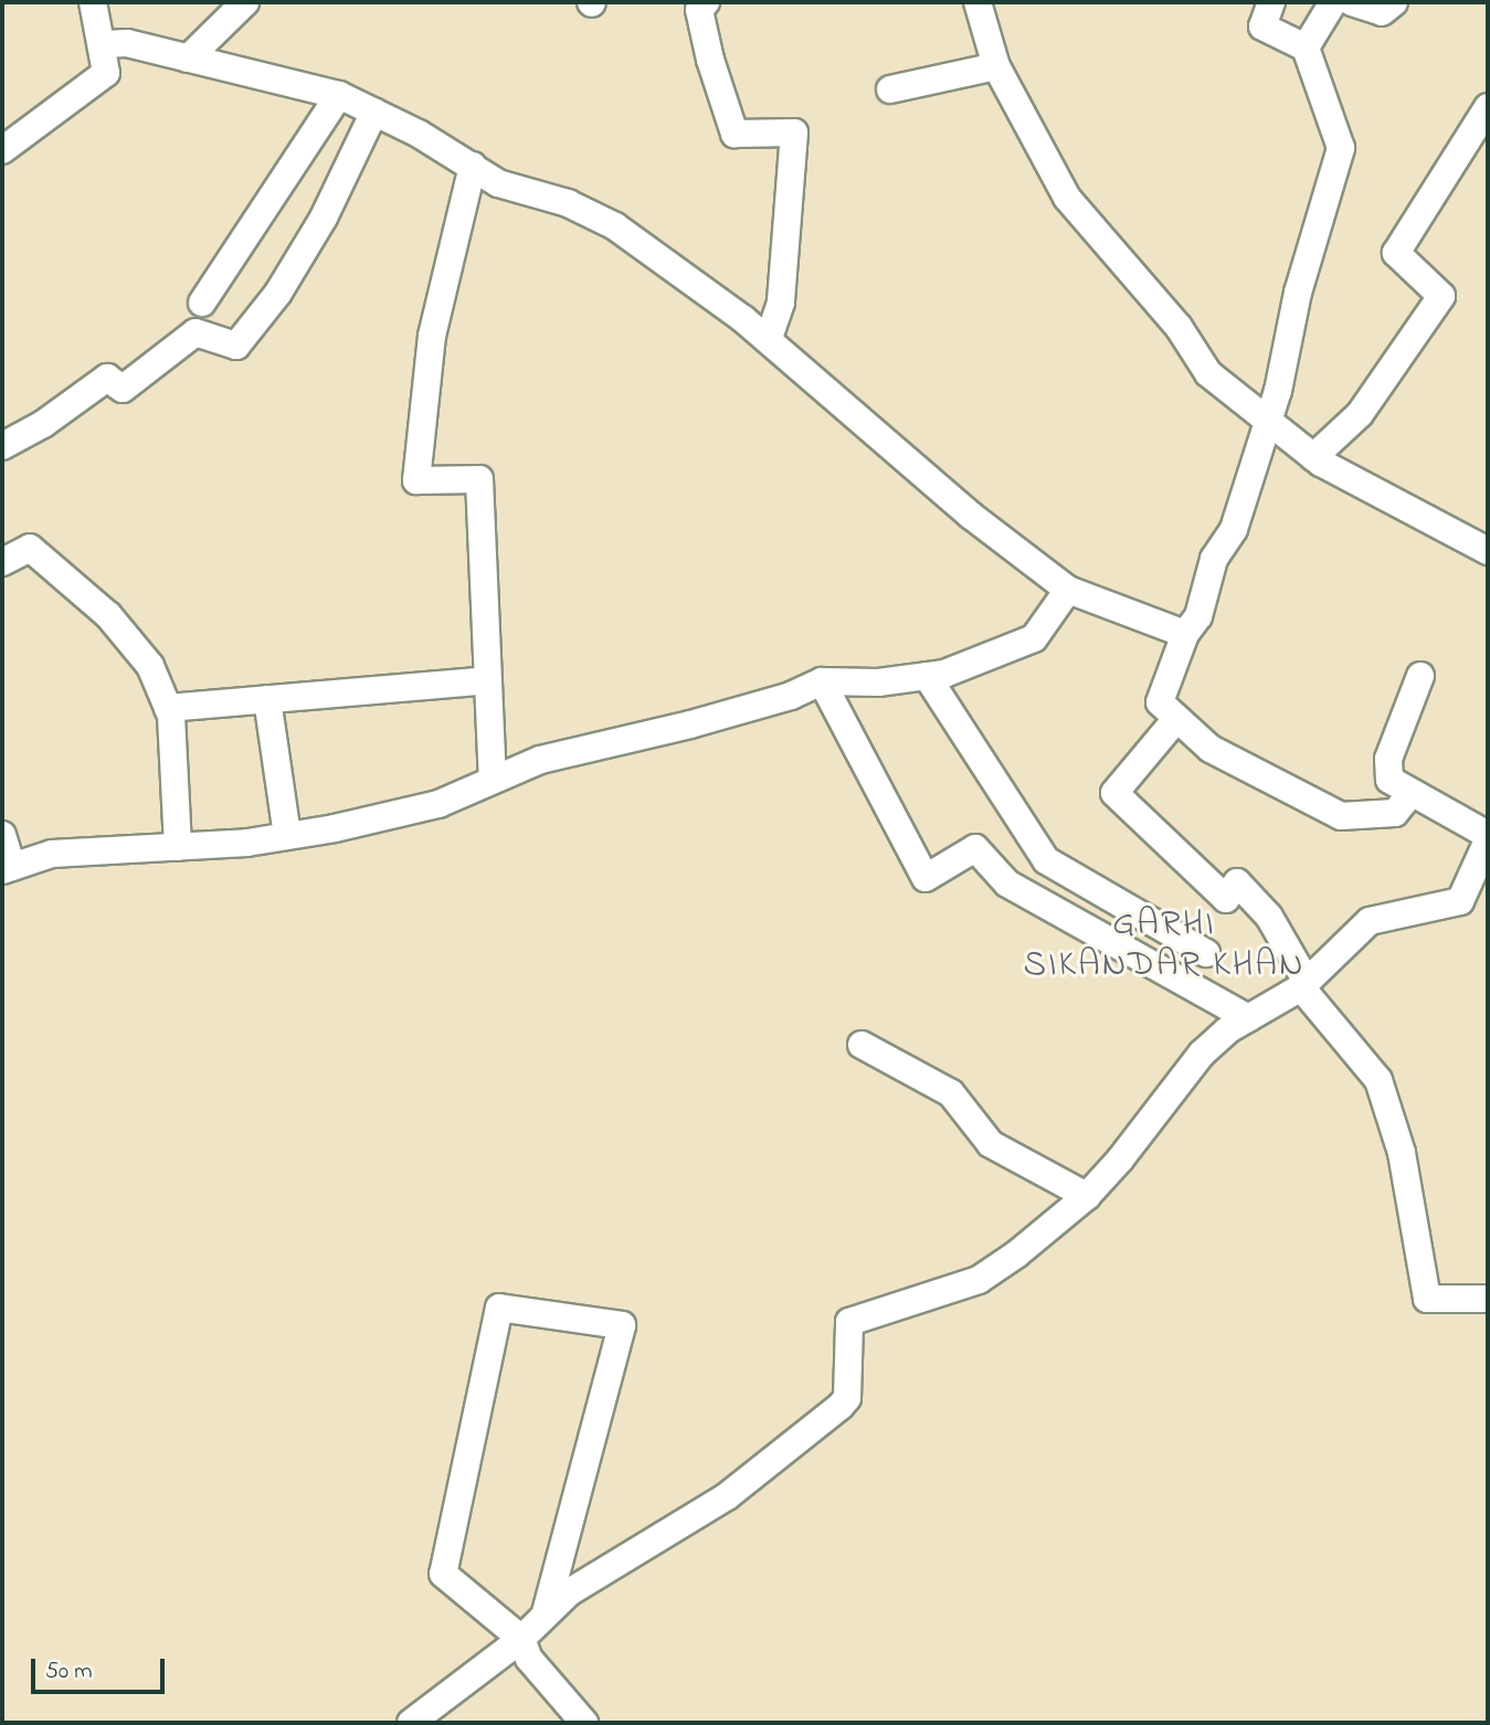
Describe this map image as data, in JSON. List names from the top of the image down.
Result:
{
  "districts": ["GARHI SIKANDAR KHAN"],
  "scale_bar": "50 m"
}
